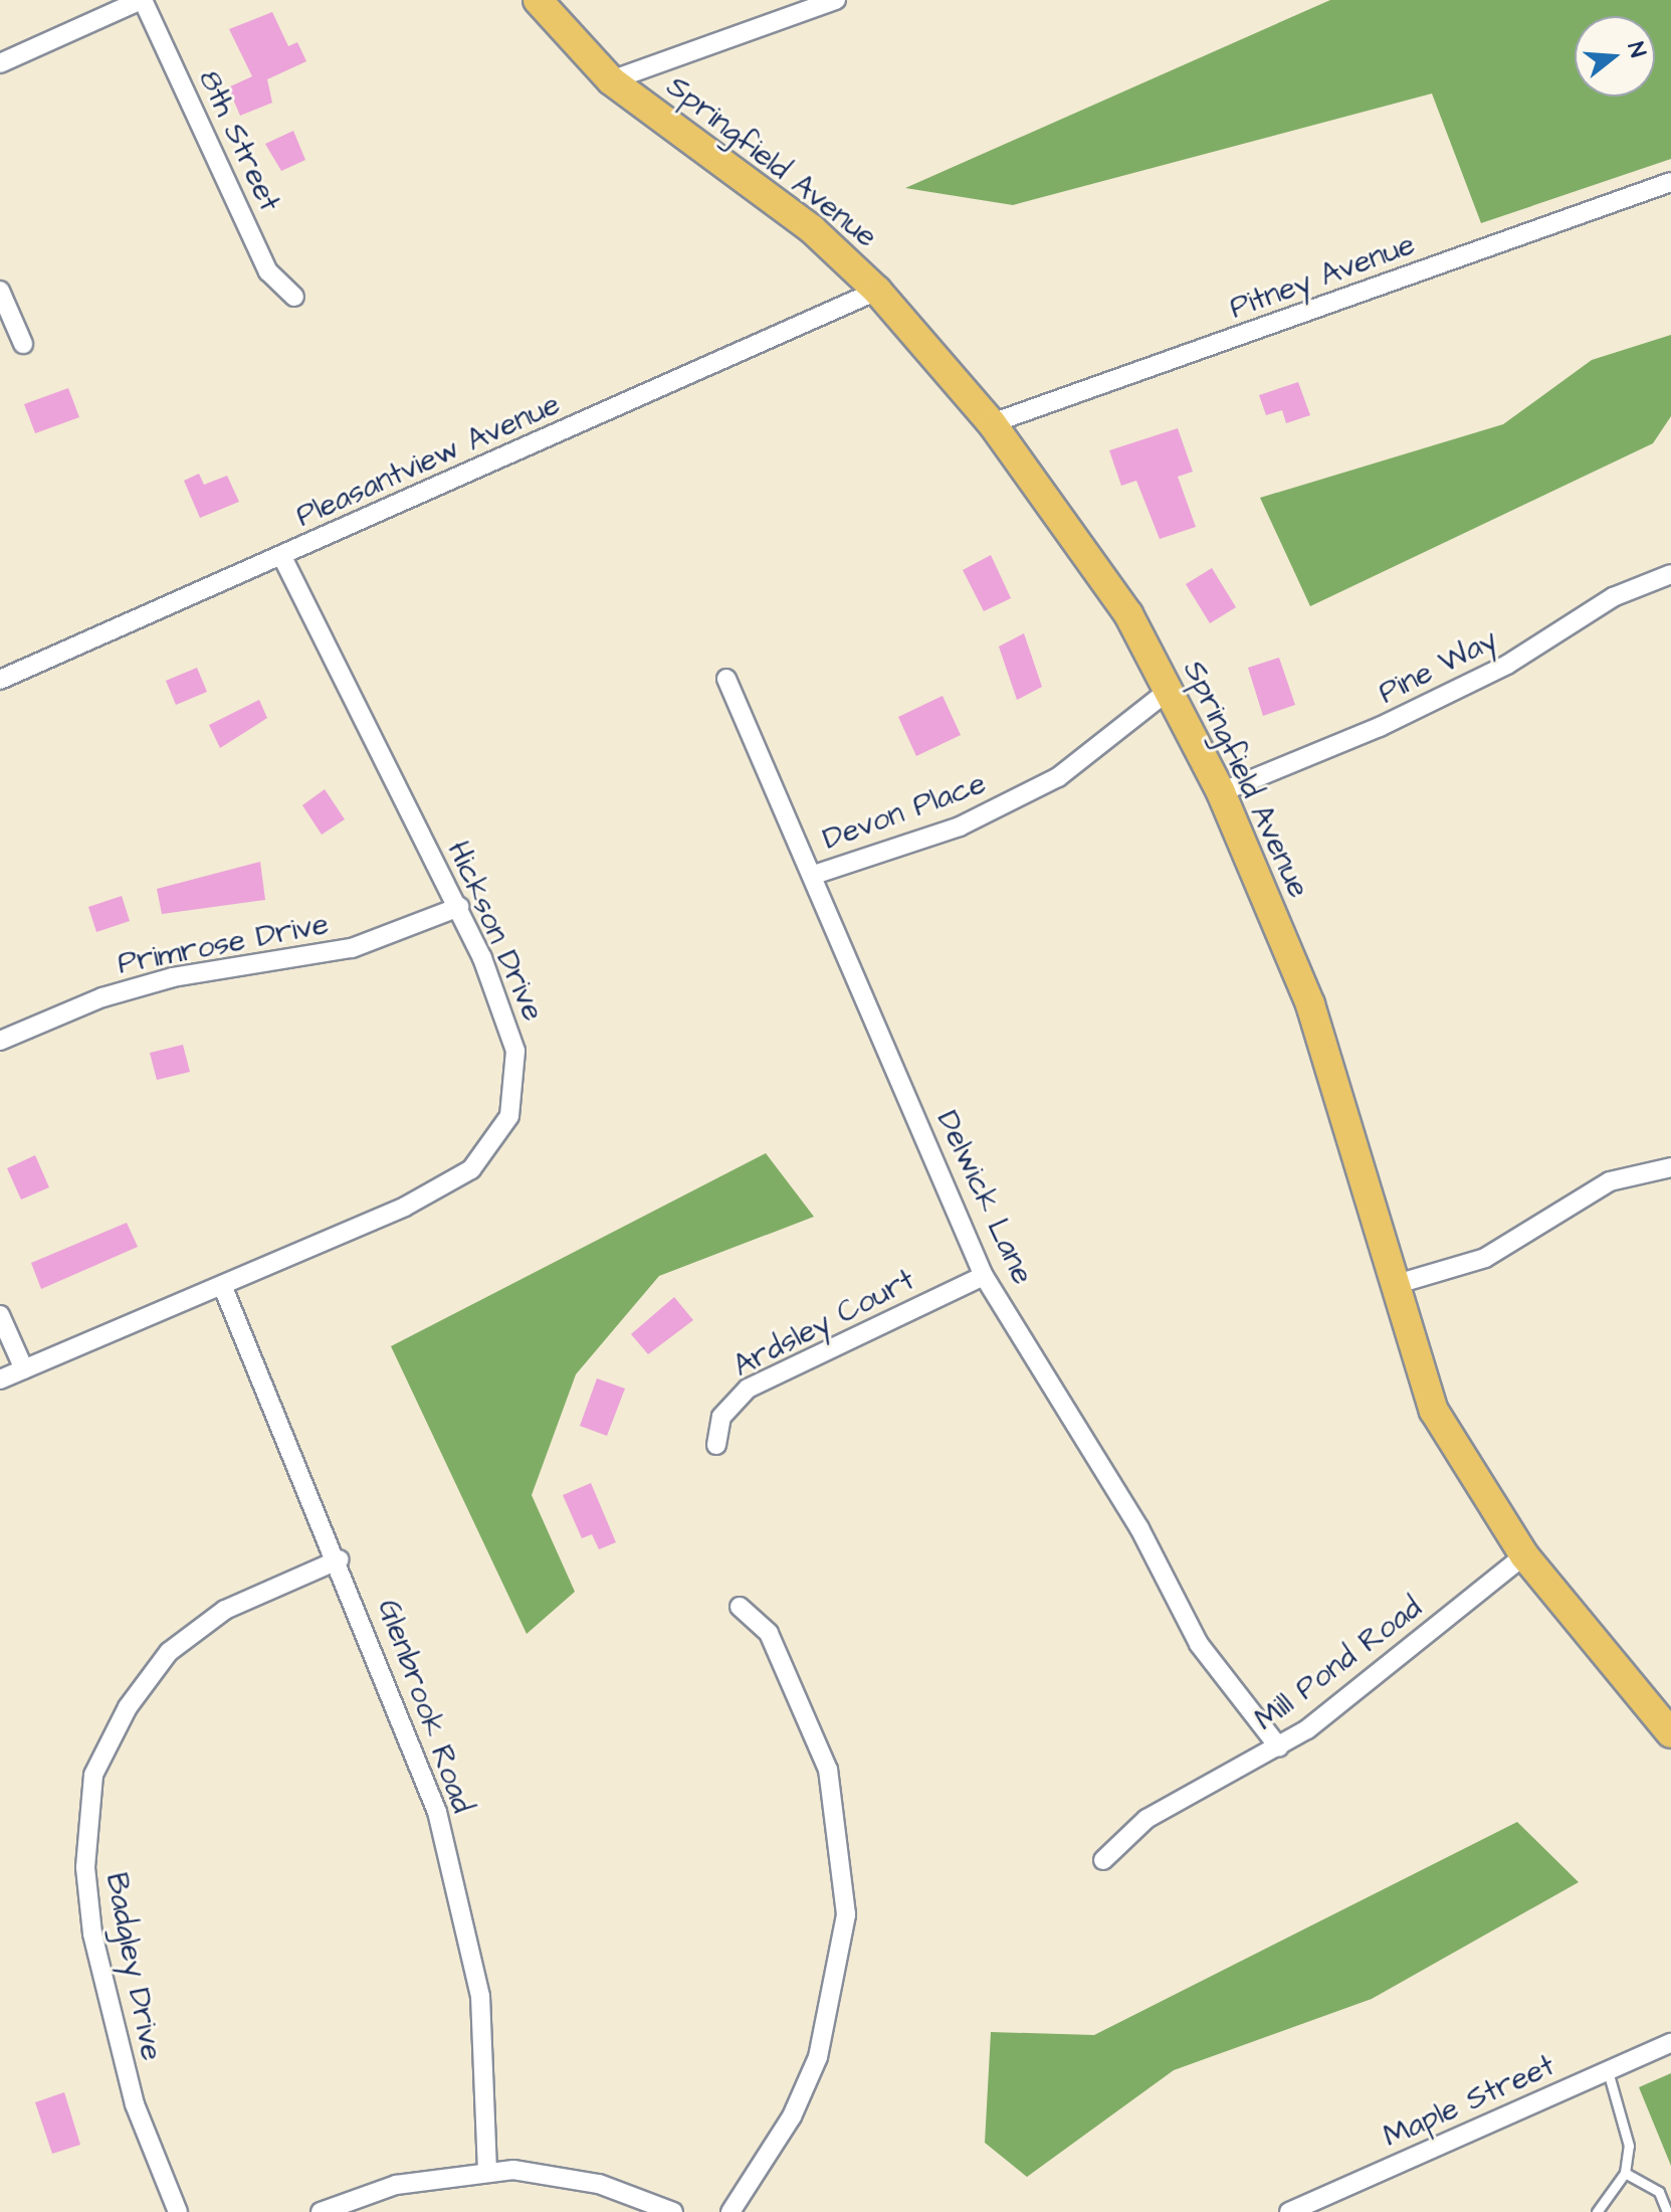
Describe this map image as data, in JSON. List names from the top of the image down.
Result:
{
  "streets": {
    "main road": ["Springfield Avenue"],
    "street": [
      "8th Street",
      "Pitney Avenue",
      "Pleasantview Avenue",
      "Pine Way",
      "Devon Place",
      "Hickson Drive",
      "Primrose Drive",
      "Delwick Lane",
      "Ardsley Court",
      "Mill Pond Road",
      "Glenbrook Road",
      "Badgley Drive",
      "Maple Street"
    ]
  },
  "crossings": [
    ["Springfield Avenue", "Pitney Avenue"],
    ["Springfield Avenue", "Pleasantview Avenue"],
    ["Springfield Avenue", "Pine Way"],
    ["Springfield Avenue", "Devon Place"],
    ["Springfield Avenue", "Mill Pond Road"],
    ["Pleasantview Avenue", "Hickson Drive"],
    ["Devon Place", "Delwick Lane"],
    ["Hickson Drive", "Primrose Drive"],
    ["Hickson Drive", "Glenbrook Road"],
    ["Delwick Lane", "Ardsley Court"],
    ["Delwick Lane", "Mill Pond Road"],
    ["Glenbrook Road", "Badgley Drive"]
  ],
  "north": "right"
}
